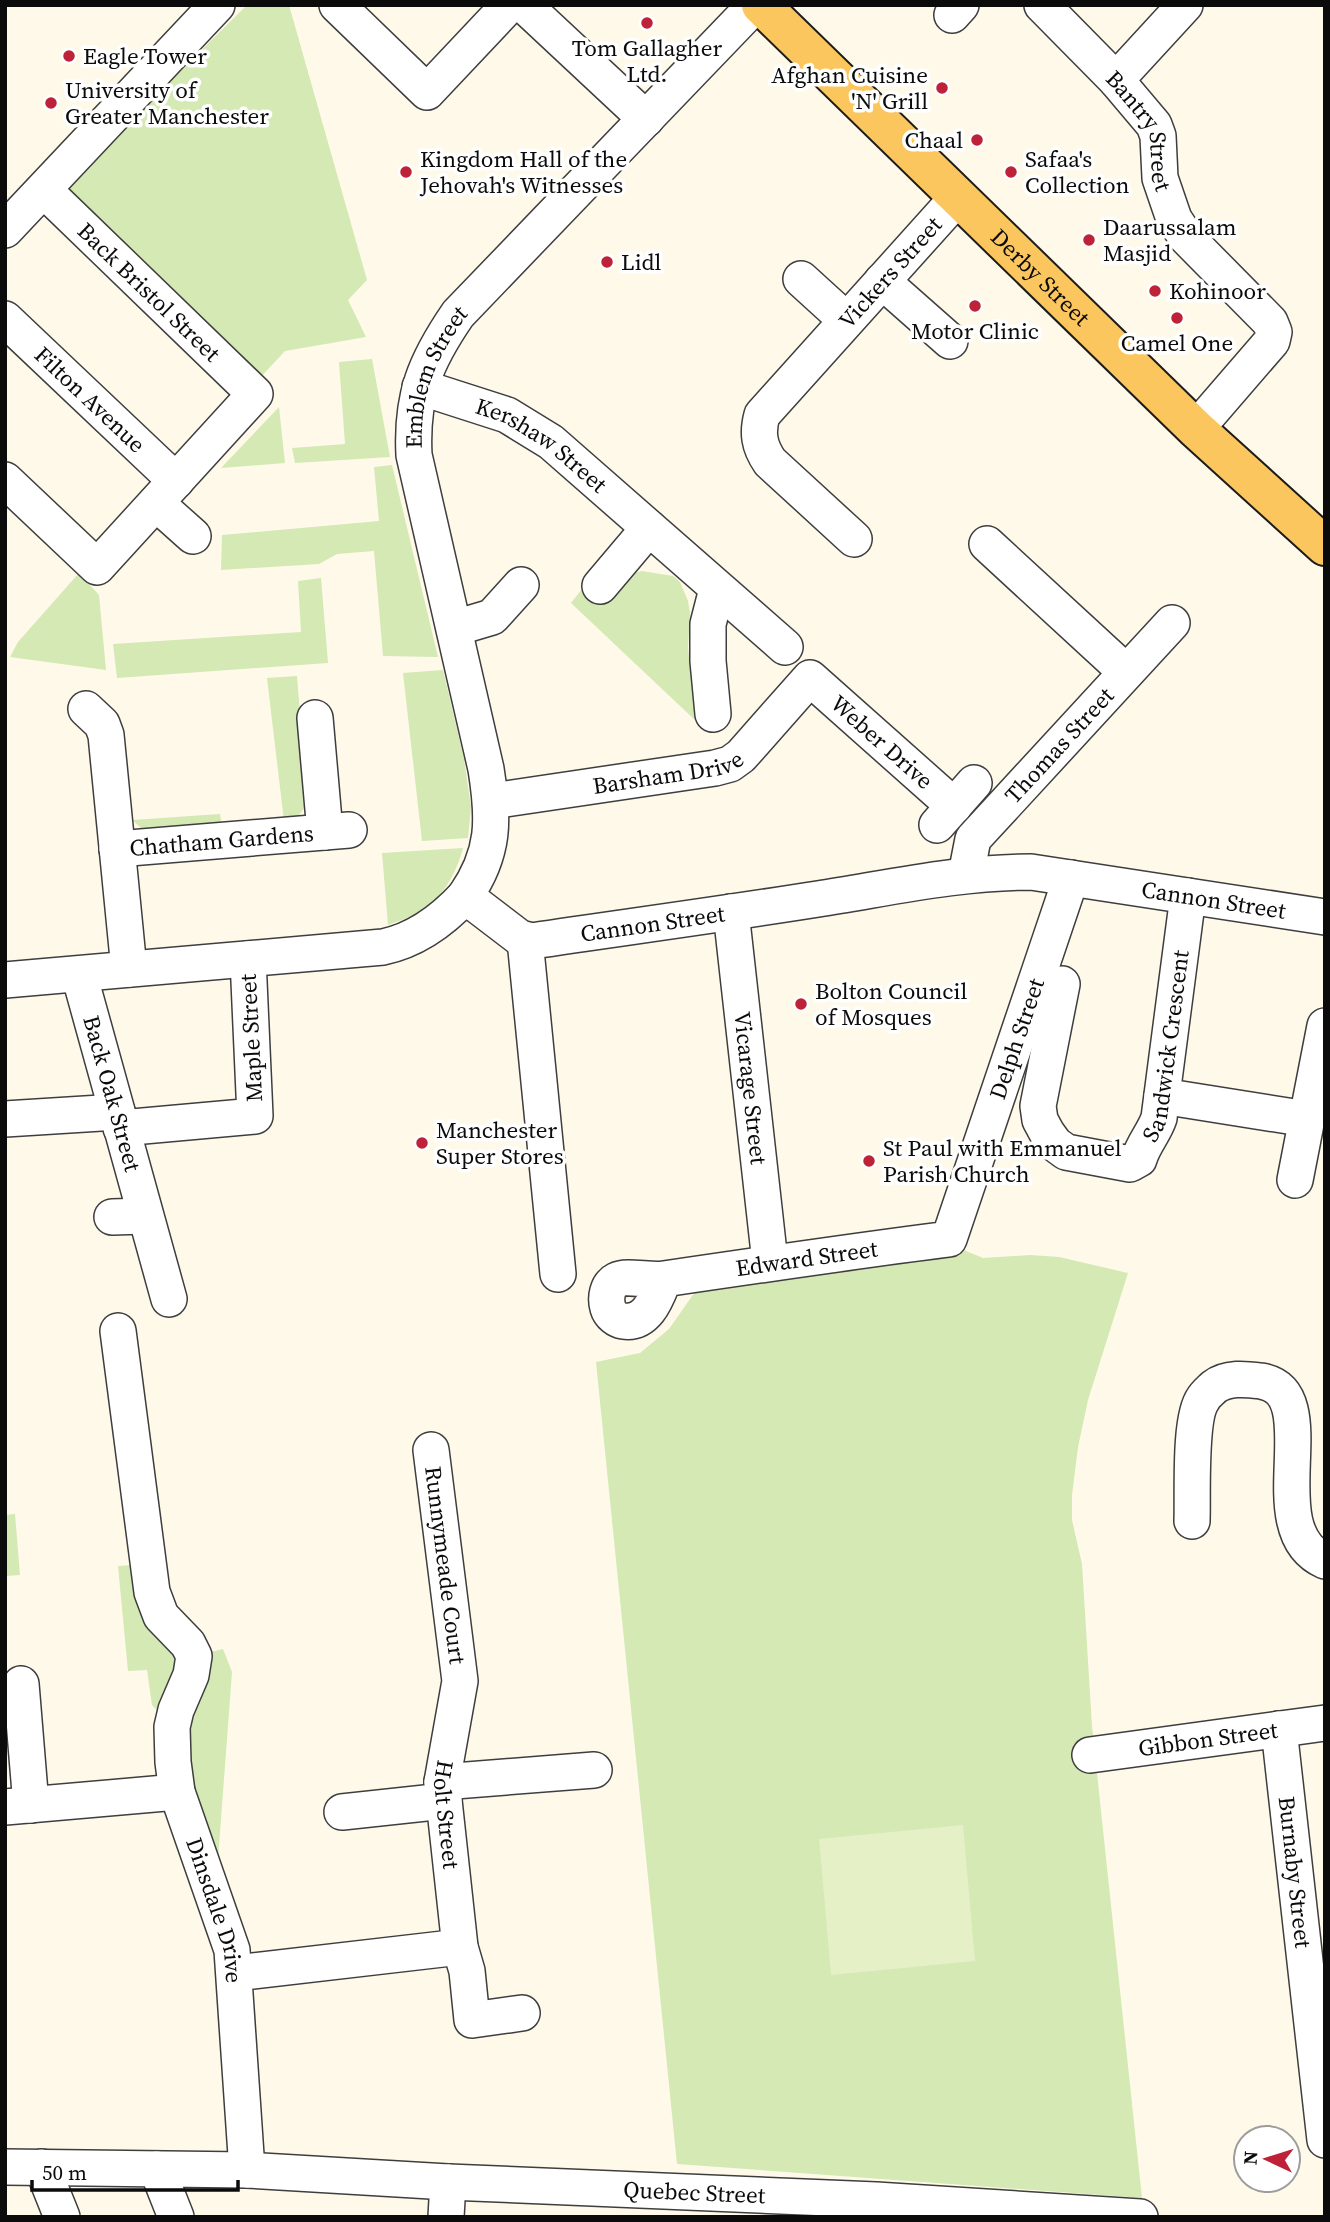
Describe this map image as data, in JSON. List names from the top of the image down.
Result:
{
  "streets": {
    "main road": ["Derby Street"],
    "street": [
      "Bantry Street",
      "Vickers Street",
      "Back Bristol Street",
      "Emblem Street",
      "Filton Avenue",
      "Kershaw Street",
      "Weber Drive",
      "Thomas Street",
      "Barsham Drive",
      "Chatham Gardens",
      "Cannon Street",
      "Maple Street",
      "Delph Street",
      "Sandwick Crescent",
      "Vicarage Street",
      "Back Oak Street",
      "Edward Street",
      "Runnymeade Court",
      "Gibbon Street",
      "Holt Street",
      "Burnaby Street",
      "Dinsdale Drive",
      "Quebec Street"
    ]
  },
  "crossings": [
    ["Bantry Street", "Derby Street"],
    ["Vickers Street", "Derby Street"],
    ["Back Bristol Street", "Filton Avenue"],
    ["Emblem Street", "Kershaw Street"],
    ["Emblem Street", "Barsham Drive"],
    ["Weber Drive", "Barsham Drive"],
    ["Thomas Street", "Cannon Street"],
    ["Cannon Street", "Delph Street"],
    ["Cannon Street", "Sandwick Crescent"],
    ["Cannon Street", "Vicarage Street"],
    ["Maple Street", "Back Oak Street"],
    ["Delph Street", "Edward Street"],
    ["Vicarage Street", "Edward Street"],
    ["Runnymeade Court", "Holt Street"],
    ["Gibbon Street", "Burnaby Street"],
    ["Dinsdale Drive", "Quebec Street"]
  ],
  "places": [
    "Tom Gallagher Ltd.",
    "Eagle Tower",
    "Afghan Cuisine 'N' Grill",
    "University of Greater Manchester",
    "Chaal",
    "Kingdom Hall of the Jehovah's Witnesses",
    "Safaa's Collection",
    "Daarussalam Masjid",
    "Lidl",
    "Kohinoor",
    "Motor Clinic",
    "Camel One",
    "Bolton Council of Mosques",
    "Manchester Super Stores",
    "St Paul with Emmanuel Parish Church"
  ],
  "scale_bar": "50 m",
  "north": "left"
}
